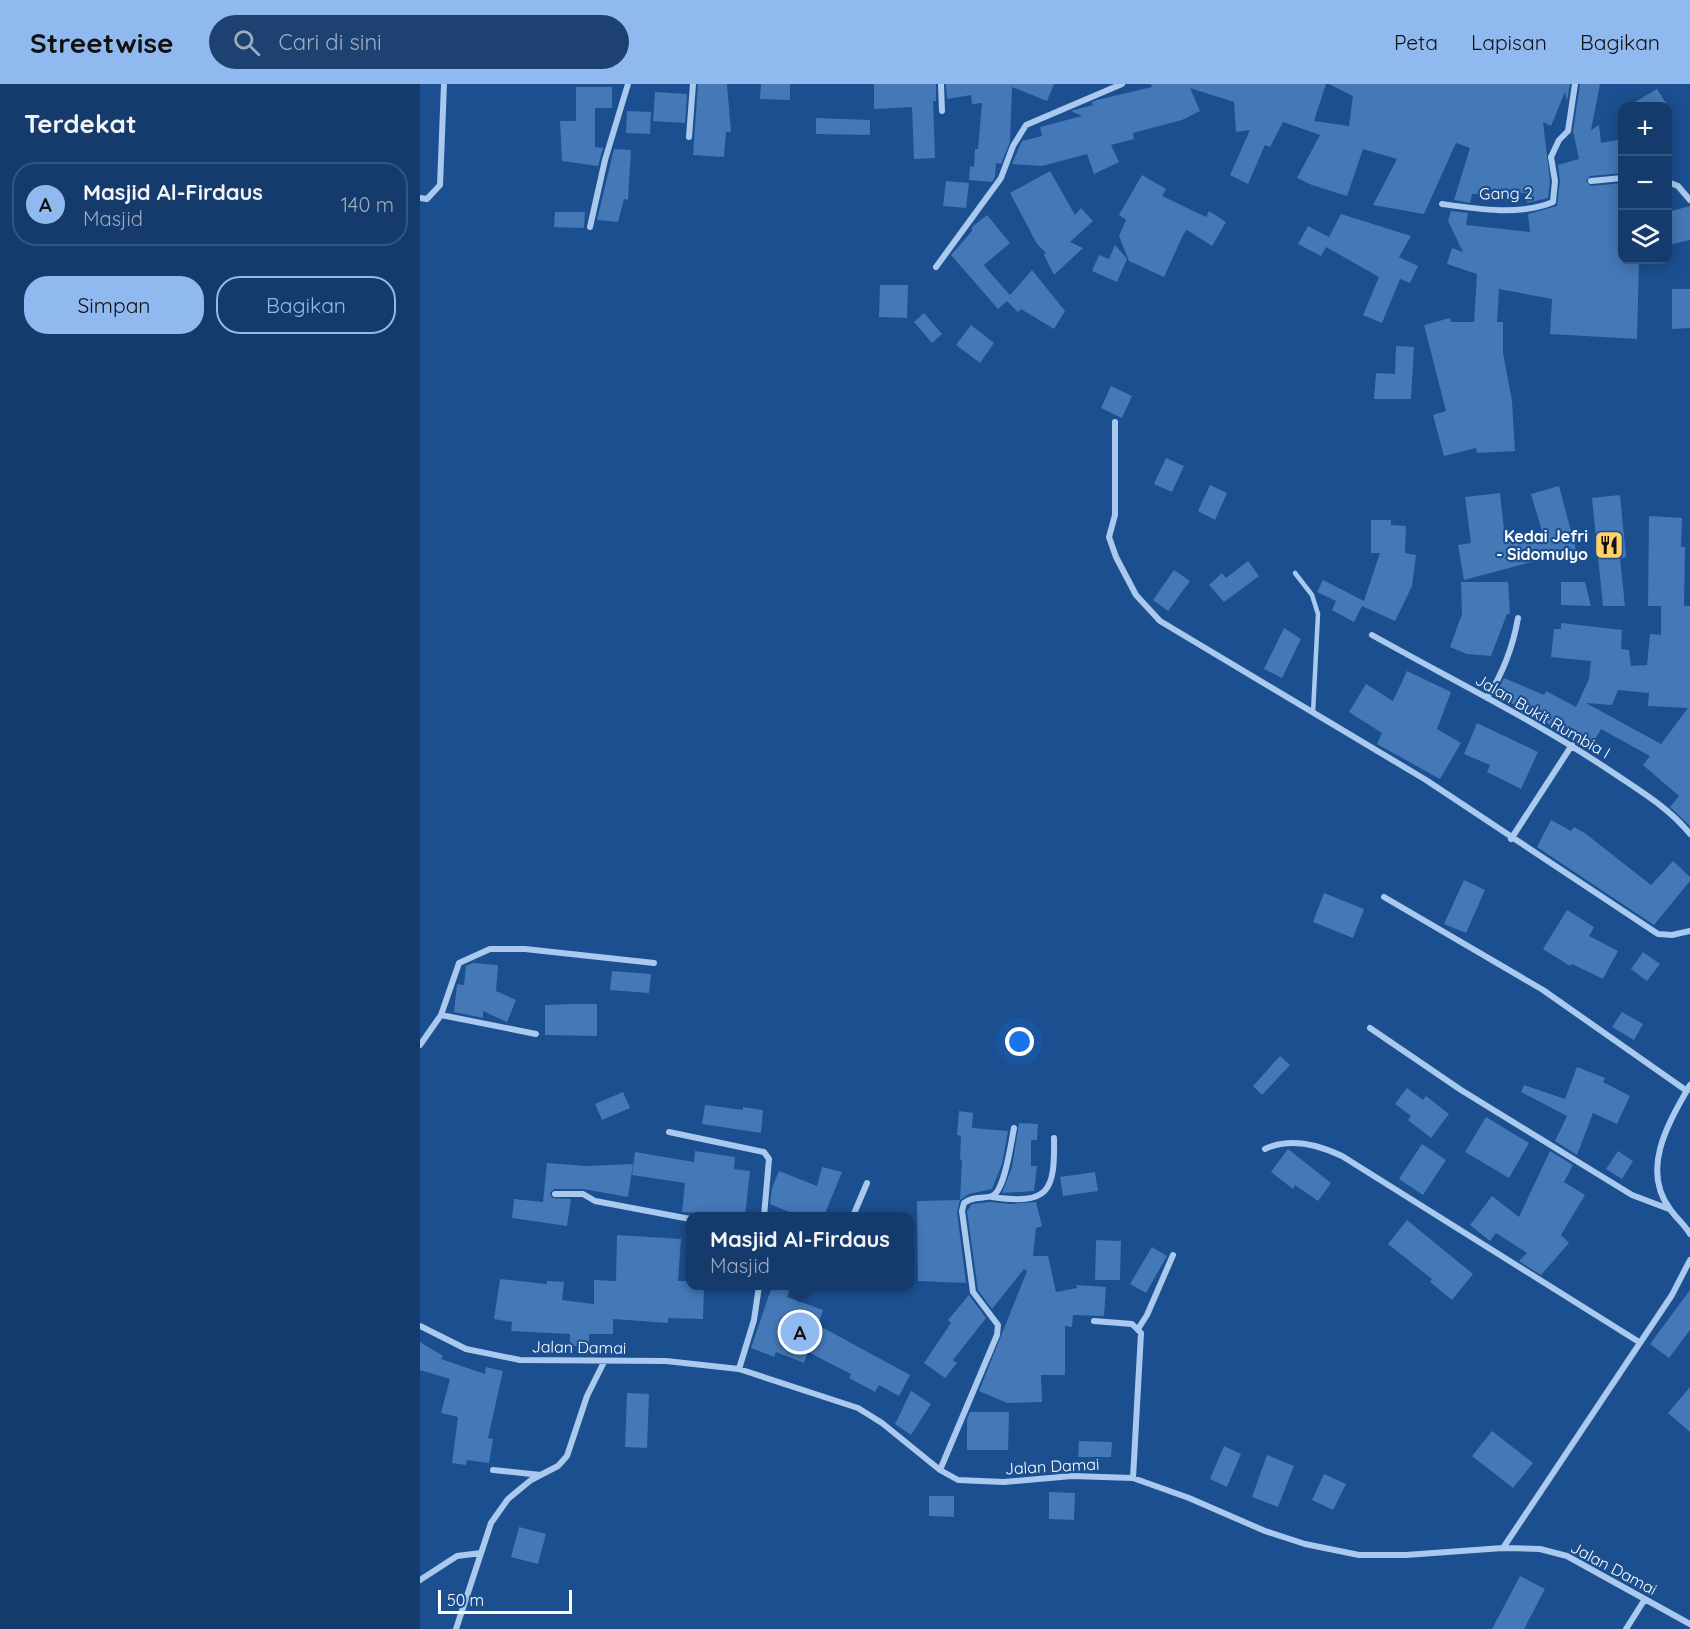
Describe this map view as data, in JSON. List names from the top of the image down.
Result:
{
  "streets": {
    "street": ["Gang 2", "Jalan Bukit Rumbia I", "Jalan Damai"]
  },
  "places": {
    "restaurant": ["Kedai Jefri - Sidomulyo"]
  },
  "scale_bar": "50 m",
  "page": {
    "header": "Streetwise",
    "search": "Cari di sini",
    "nav": ["Peta", "Lapisan", "Bagikan"],
    "heading": "Terdekat",
    "map_buttons": ["+", "−"],
    "list": [
      {
        "mark": "A",
        "name": "Masjid Al-Firdaus",
        "note": "Masjid",
        "value": "140 m"
      }
    ],
    "buttons": ["Simpan", "Bagikan"],
    "popup": ["Masjid Al-Firdaus", "Masjid"],
    "pins": "A",
    "scale": "50 m"
  }
}
